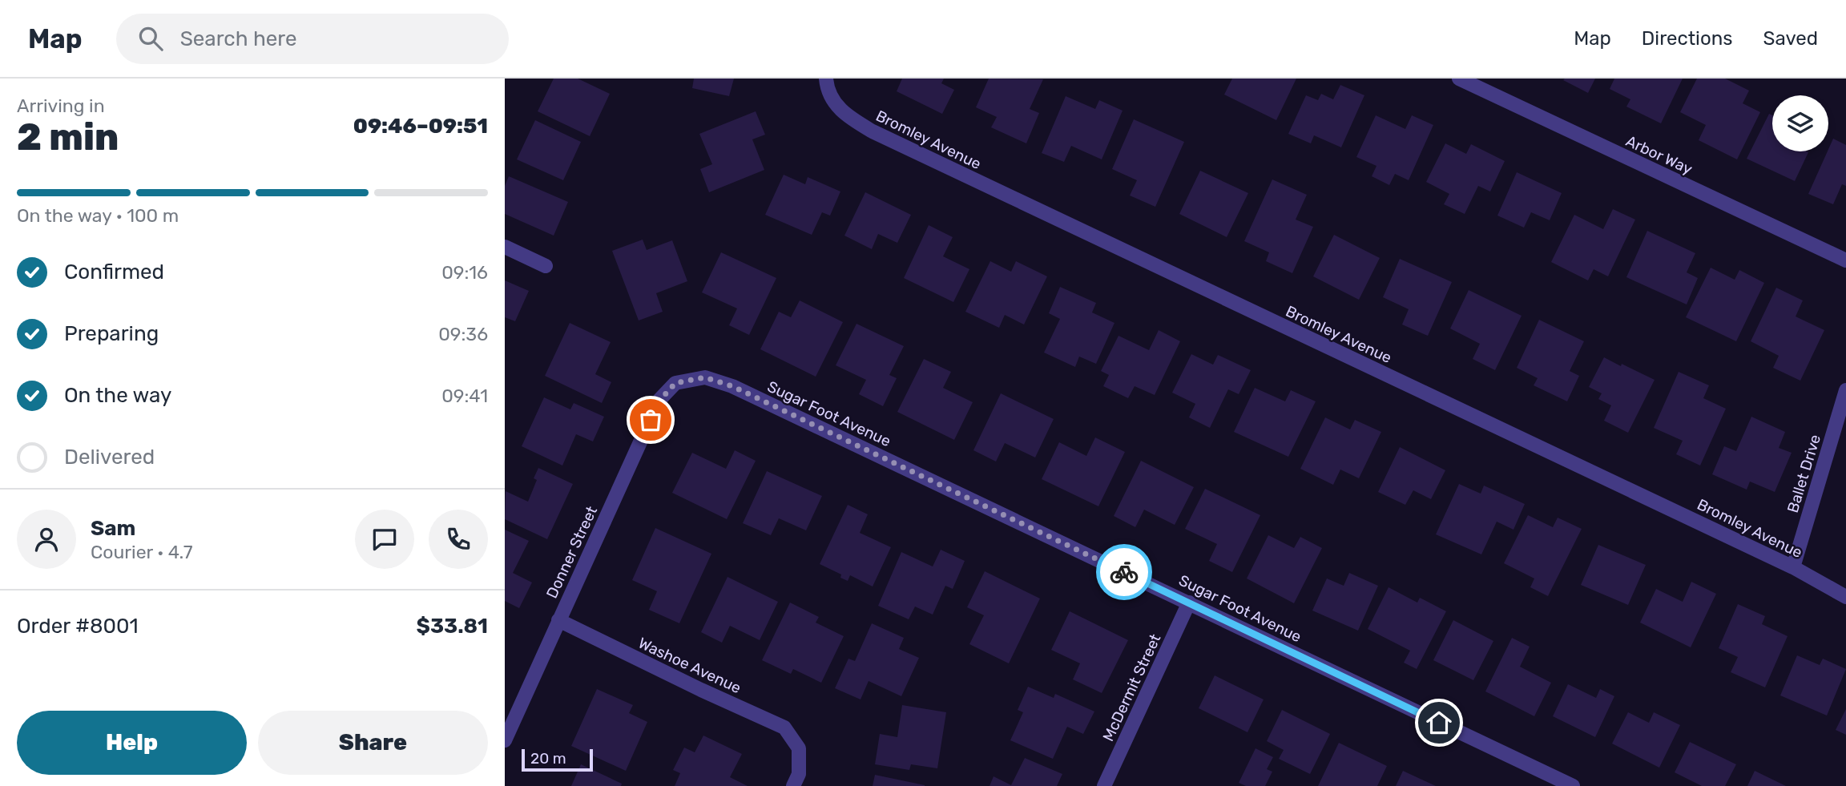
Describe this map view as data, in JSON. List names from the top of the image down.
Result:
{
  "streets": {
    "street": [
      "Bromley Avenue",
      "Arbor Way",
      "Sugar Foot Avenue",
      "Ballet Drive",
      "Donner Street",
      "Washoe Avenue",
      "McDermit Street"
    ]
  },
  "crossings": [
    ["Bromley Avenue", "Ballet Drive"],
    ["Sugar Foot Avenue", "Donner Street"],
    ["Sugar Foot Avenue", "McDermit Street"],
    ["Donner Street", "Washoe Avenue"]
  ],
  "scale_bar": "20 m",
  "page": {
    "header": "Map",
    "search": "Search here",
    "nav": ["Map", "Directions", "Saved"],
    "heading": ["2 min", "Arriving in", "09:46–09:51"],
    "panel": [
      "Sam",
      "Courier · 4.7",
      "Order #8001",
      "$33.81"
    ],
    "bar": "On the way · 100 m",
    "list": [
      ["Confirmed", "09:16"],
      ["Preparing", "09:36"],
      ["On the way", "09:41"],
      "Delivered"
    ],
    "buttons": ["Help", "Share"],
    "scale": "20 m"
  }
}
